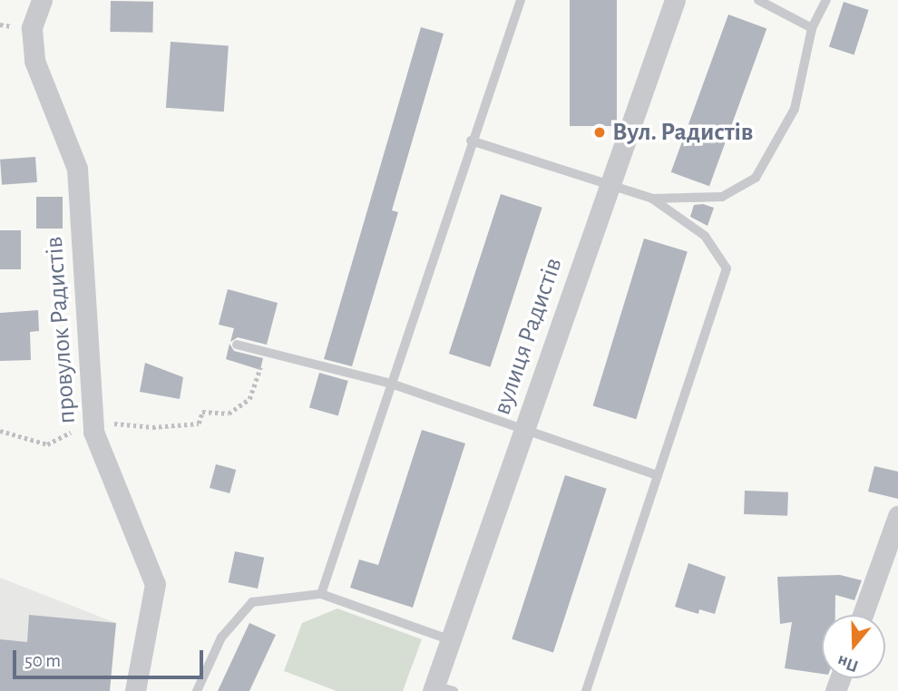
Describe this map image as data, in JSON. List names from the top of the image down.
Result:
{
  "streets": {
    "street": ["провулок Радистів", "вулиця Радистів"]
  },
  "places": ["Вул. Радистів"],
  "scale_bar": "50 m",
  "north": "bottom"
}
